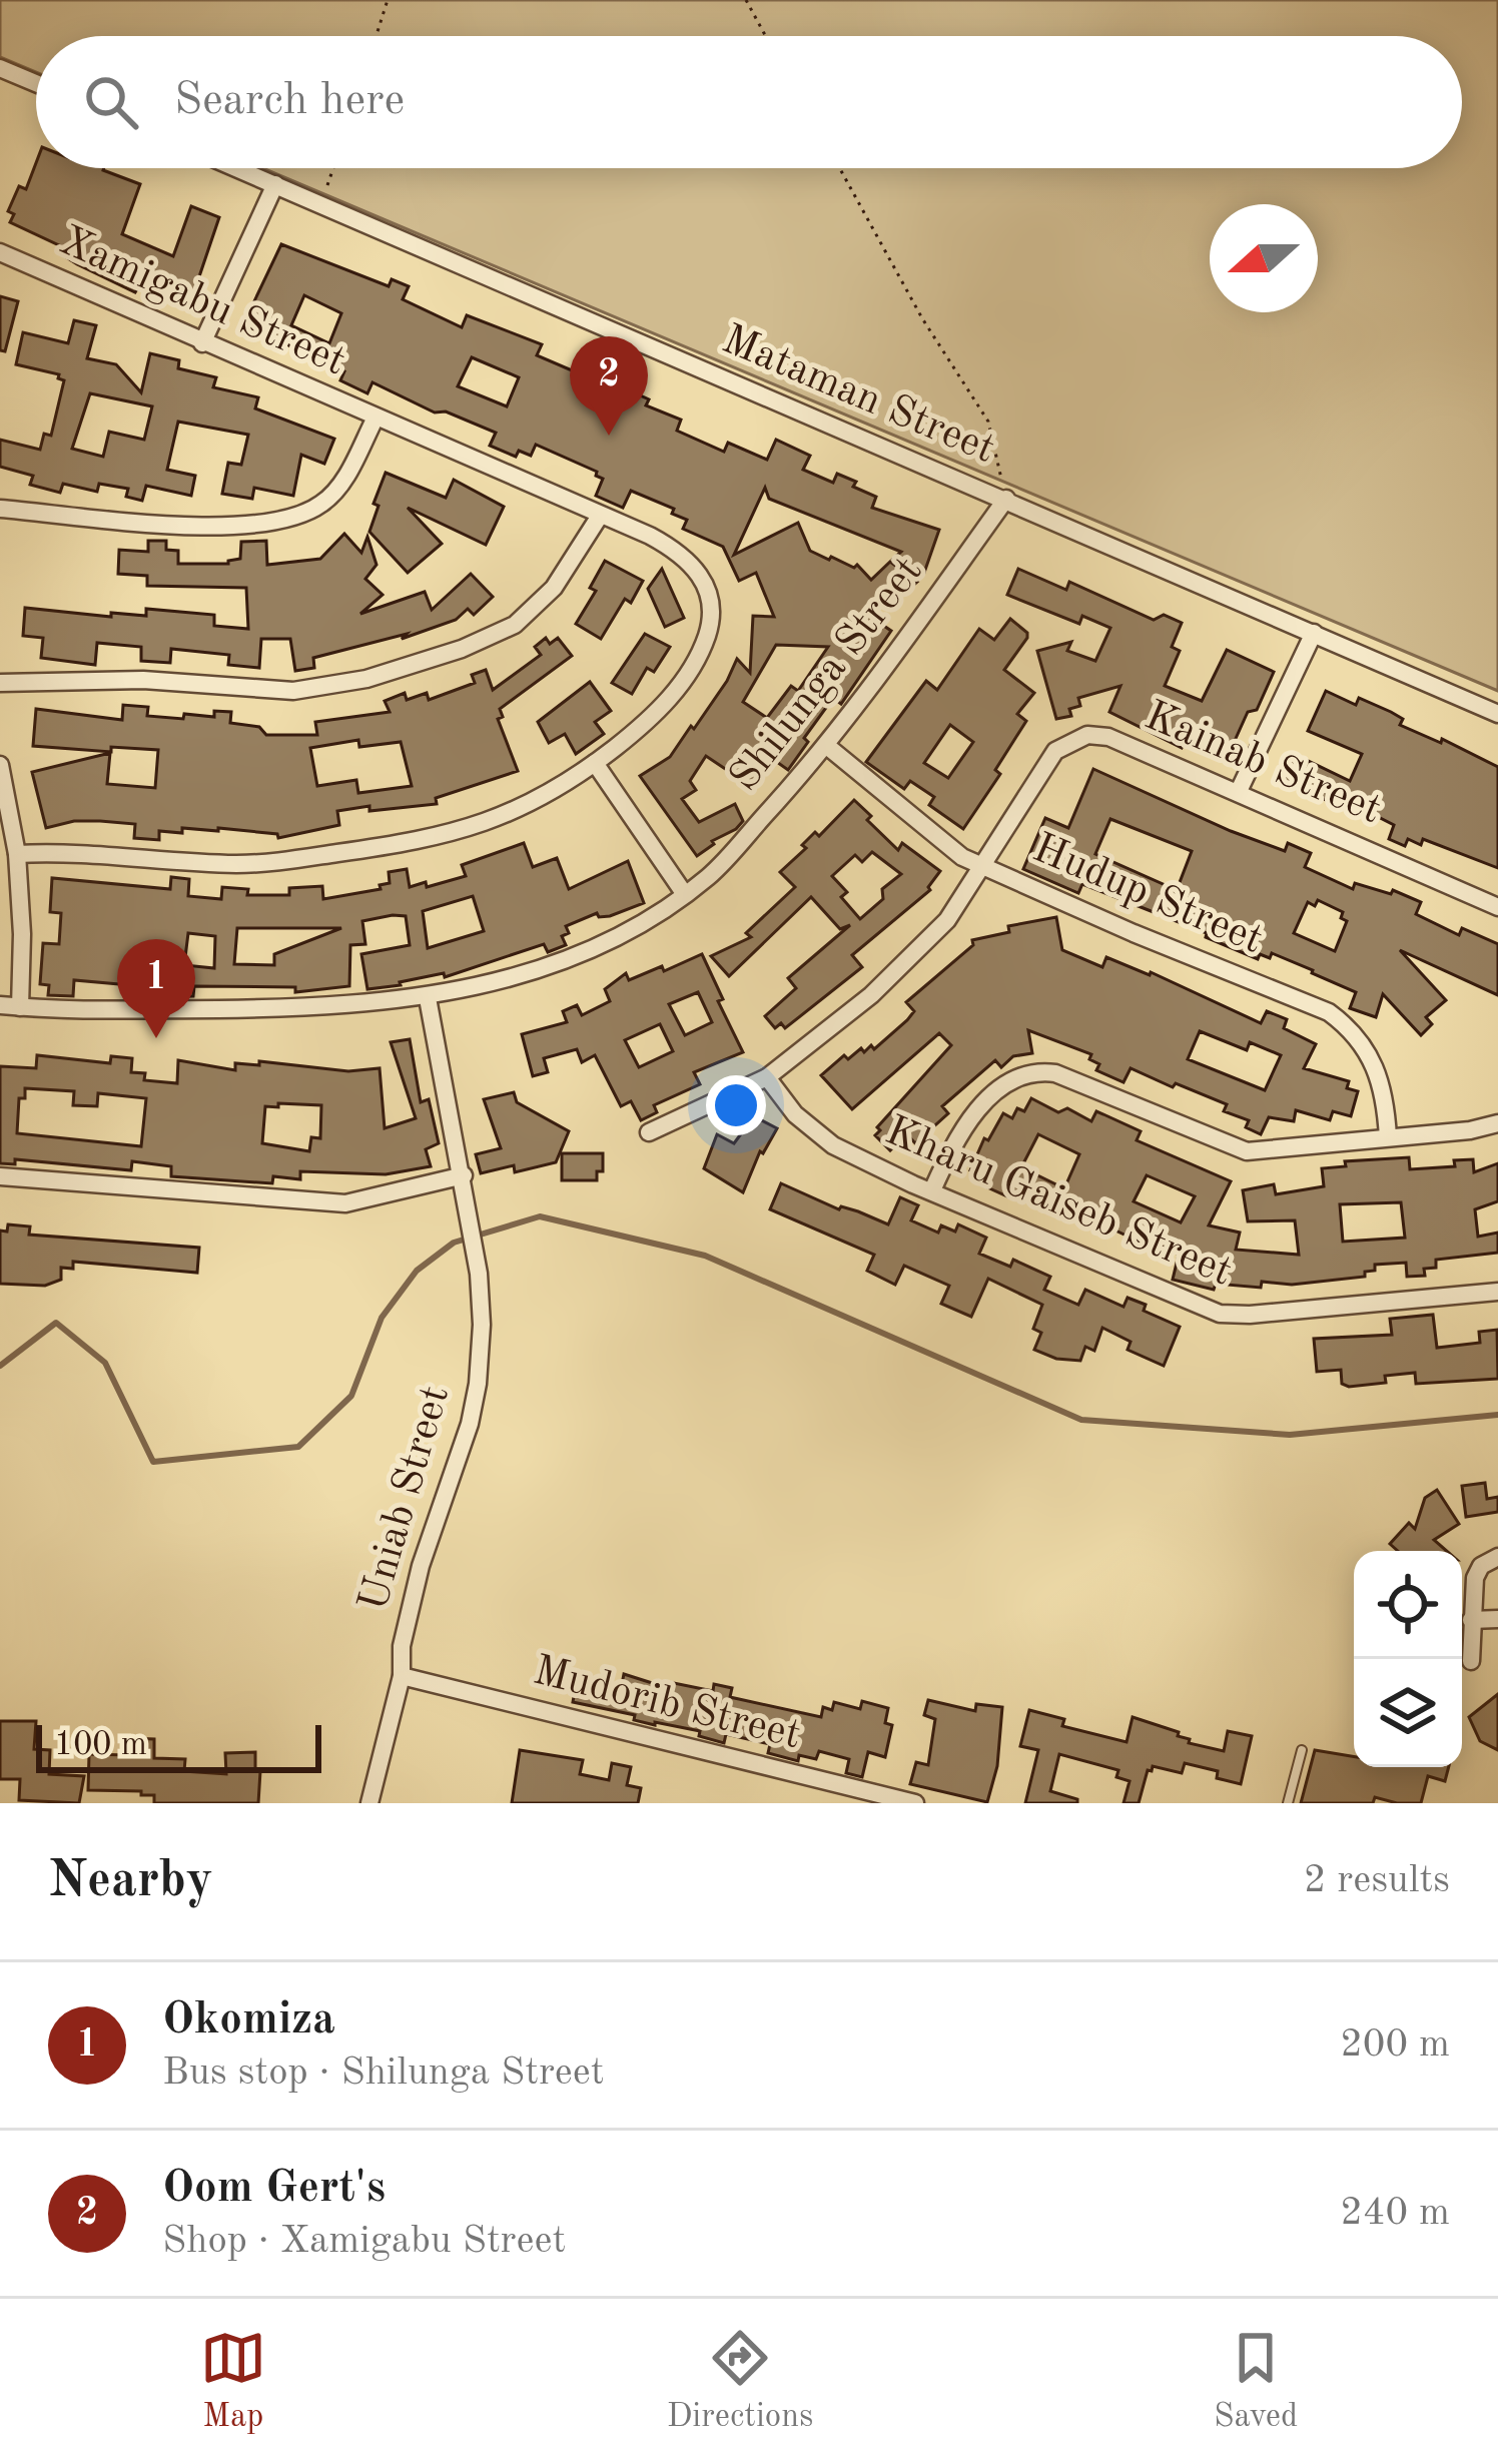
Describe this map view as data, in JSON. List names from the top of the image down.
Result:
{
  "streets": {
    "street": [
      "Xamigabu Street",
      "Mataman Street",
      "Shilunga Street",
      "Kainab Street",
      "Hudup Street",
      "Kharu Gaiseb Street",
      "Uniab Street",
      "Mudorib Street"
    ]
  },
  "crossings": [
    ["Mataman Street", "Shilunga Street"],
    ["Shilunga Street", "Hudup Street"],
    ["Shilunga Street", "Uniab Street"],
    ["Kainab Street", "Hudup Street"],
    ["Kainab Street", "Kharu Gaiseb Street"],
    ["Uniab Street", "Mudorib Street"]
  ],
  "scale_bar": "100 m",
  "north": "left",
  "page": {
    "search": "Search here",
    "pins": ["2", "1"],
    "scale": "100 m",
    "heading": ["Nearby", "2 results"],
    "list": [
      {
        "mark": "1",
        "name": "Okomiza",
        "note": "Bus stop · Shilunga Street",
        "value": "200 m"
      },
      {
        "mark": "2",
        "name": "Oom Gert's",
        "note": "Shop · Xamigabu Street",
        "value": "240 m"
      }
    ],
    "nav": ["Map", "Directions", "Saved"]
  }
}
